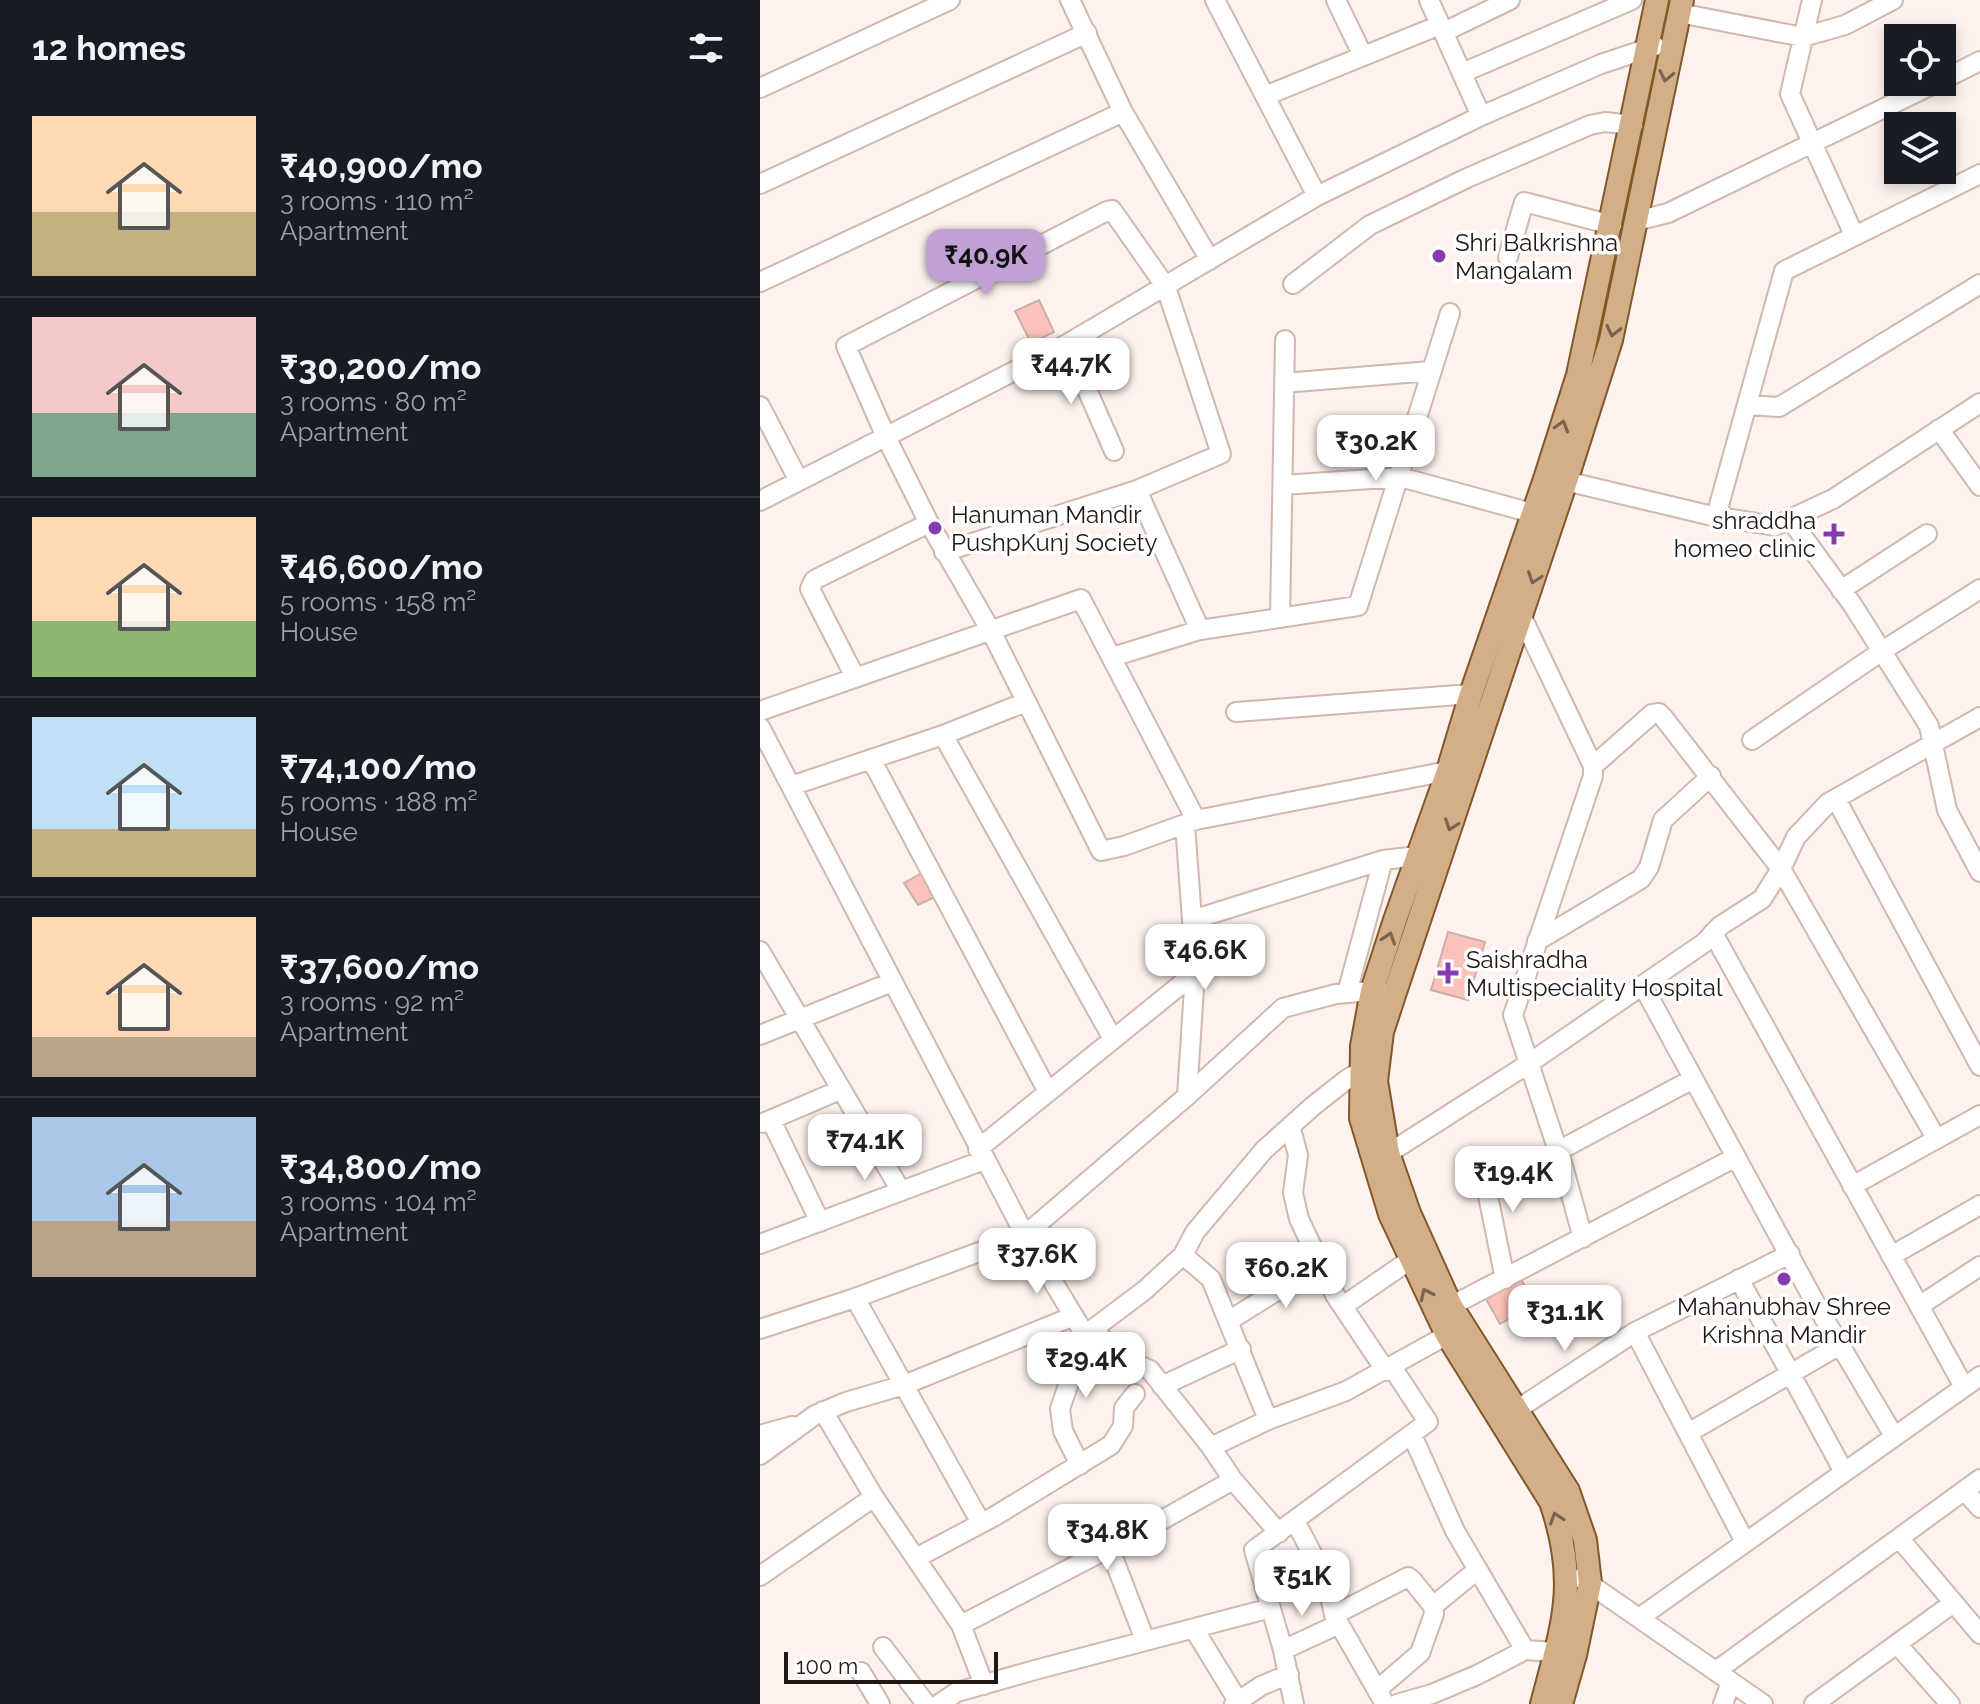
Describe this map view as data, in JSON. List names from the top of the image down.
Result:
{
  "places": {
    "other": ["Shri Balkrishna Mangalam", "Hanuman Mandir PushpKunj Society", "Mahanubhav Shree Krishna Mandir"],
    "health": ["shraddha homeo clinic", "Saishradha Multispeciality Hospital"]
  },
  "scale_bar": "100 m",
  "page": {
    "heading": "12 homes",
    "list": [
      {
        "name": "₹40,900/mo",
        "note": "3 rooms · 110 m² · Apartment"
      },
      {
        "name": "₹30,200/mo",
        "note": "3 rooms · 80 m² · Apartment"
      },
      {
        "name": "₹46,600/mo",
        "note": "5 rooms · 158 m² · House"
      },
      {
        "name": "₹74,100/mo",
        "note": "5 rooms · 188 m² · House"
      },
      {
        "name": "₹37,600/mo",
        "note": "3 rooms · 92 m² · Apartment"
      },
      {
        "name": "₹34,800/mo",
        "note": "3 rooms · 104 m² · Apartment"
      }
    ],
    "price": [
      "₹40.9K",
      "₹44.7K",
      "₹30.2K",
      "₹46.6K",
      "₹74.1K",
      "₹19.4K",
      "₹37.6K",
      "₹60.2K",
      "₹31.1K",
      "₹29.4K",
      "₹34.8K",
      "₹51K"
    ],
    "scale": "100 m"
  }
}
